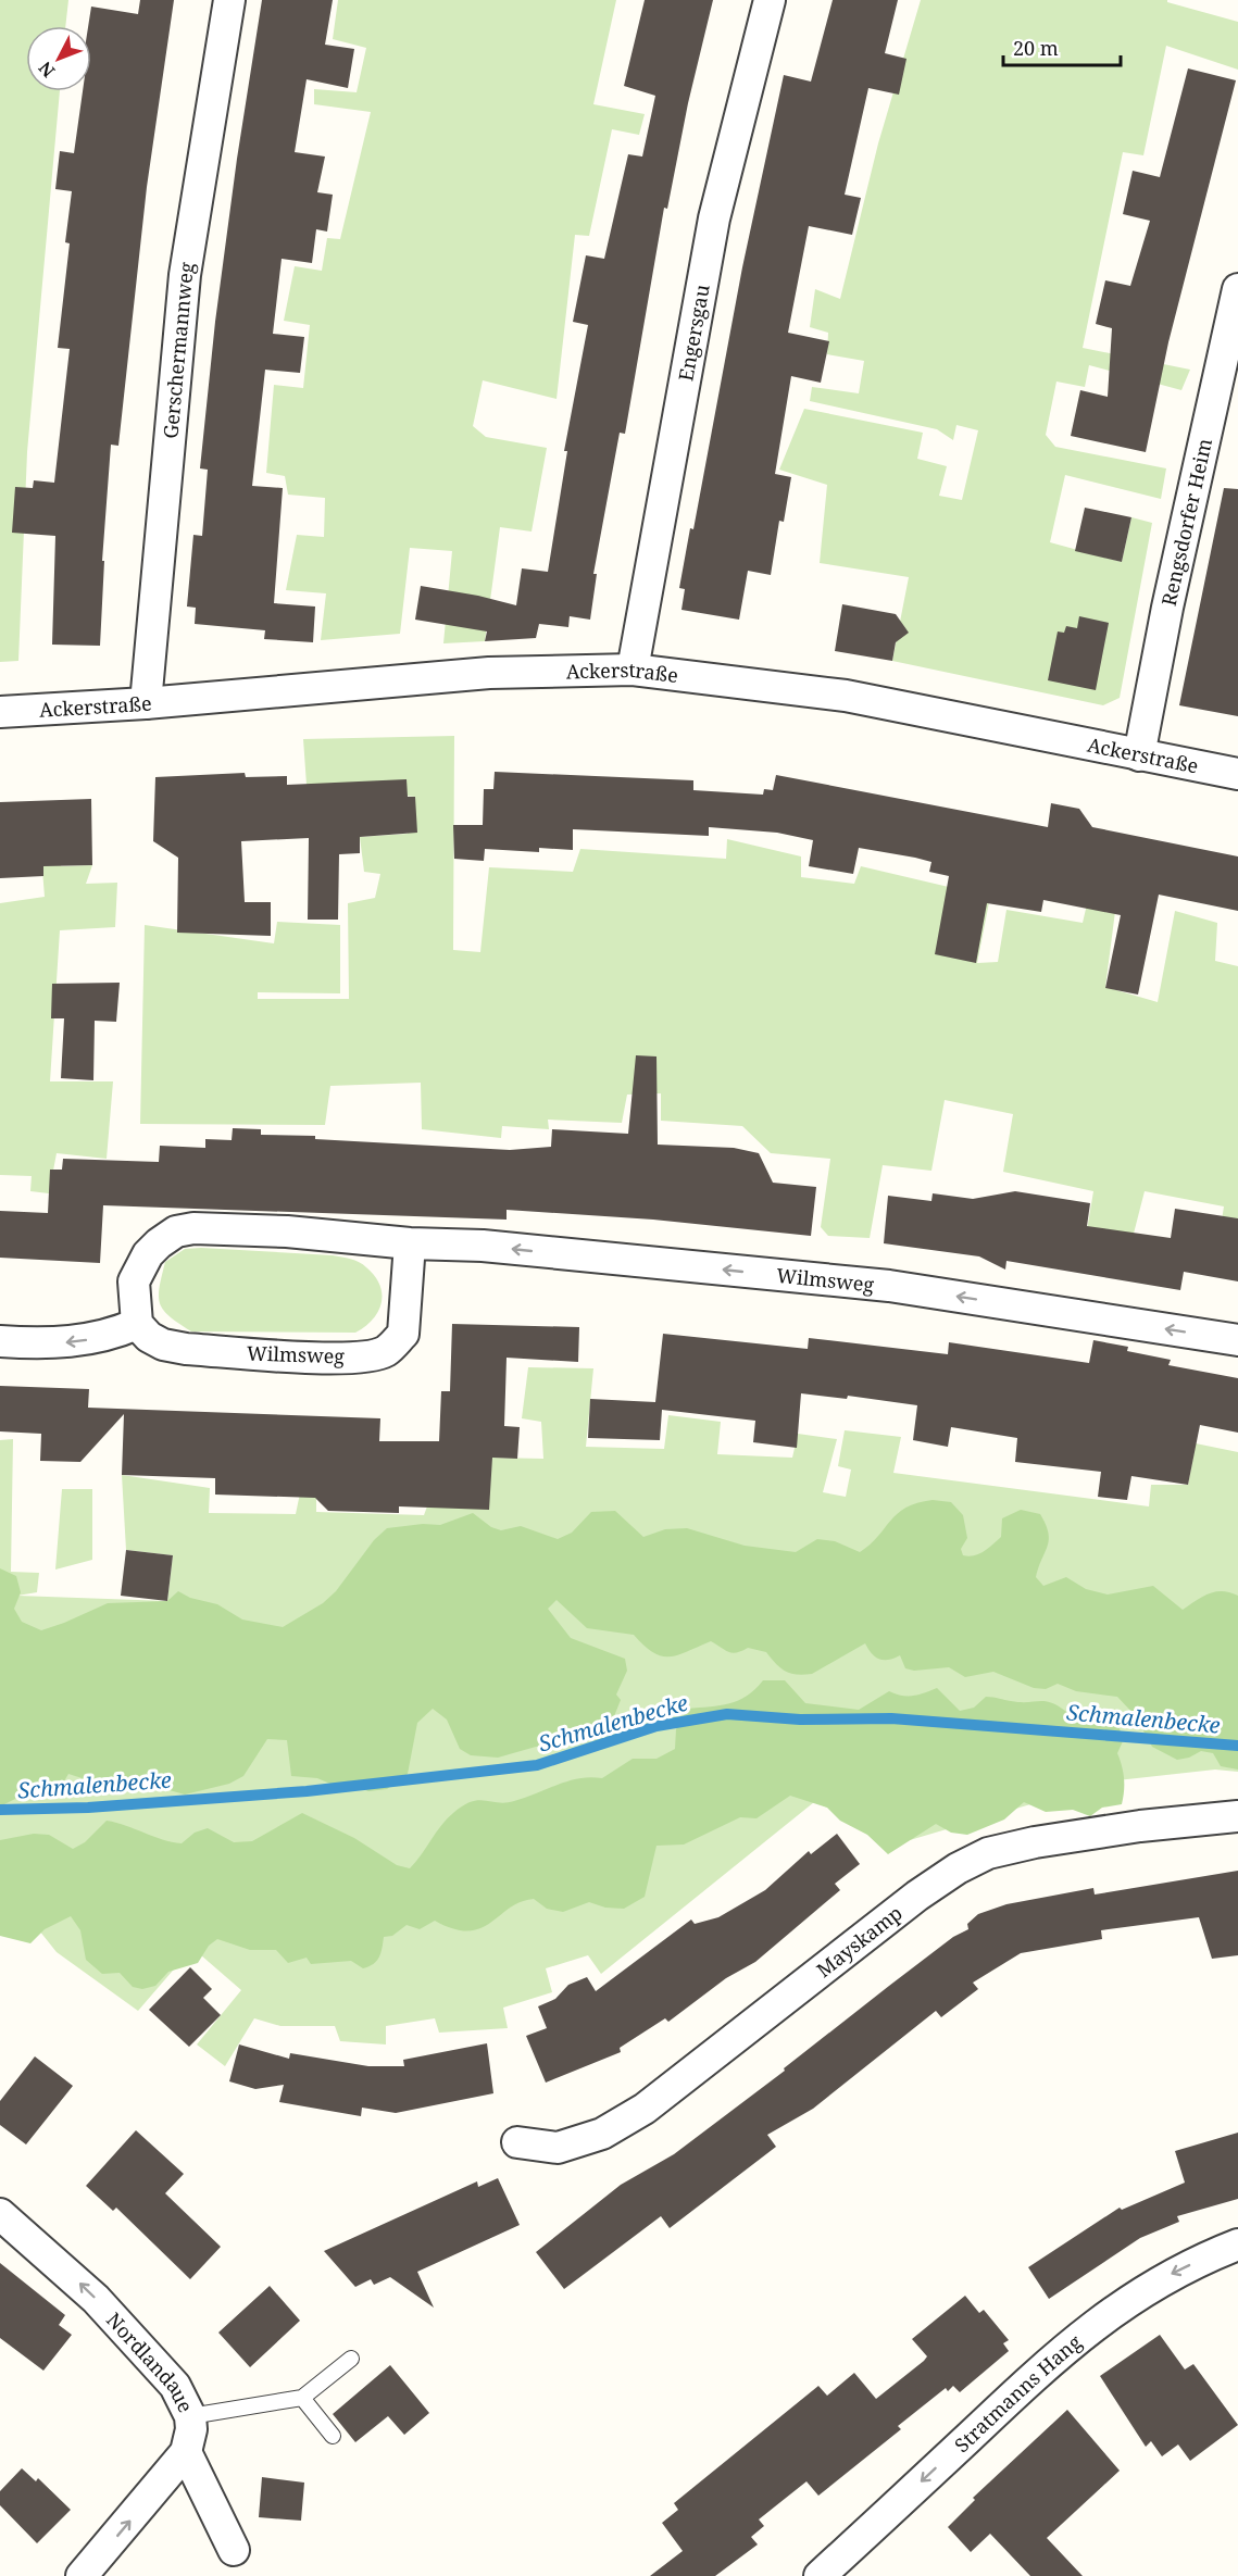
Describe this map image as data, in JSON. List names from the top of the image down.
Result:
{
  "streets": {
    "street": [
      "Engersgau",
      "Gerschermannweg",
      "Rengsdorfer Heim",
      "Ackerstraße",
      "Wilmsweg",
      "Mayskamp",
      "Nordlandaue",
      "Stratmanns Hang"
    ]
  },
  "crossings": [
    ["Engersgau", "Ackerstraße"],
    ["Gerschermannweg", "Ackerstraße"],
    ["Rengsdorfer Heim", "Ackerstraße"]
  ],
  "one_way": ["Wilmsweg", "Nordlandaue", "Stratmanns Hang"],
  "water": ["Schmalenbecke"],
  "scale_bar": "20 m",
  "north": "bottom left"
}
